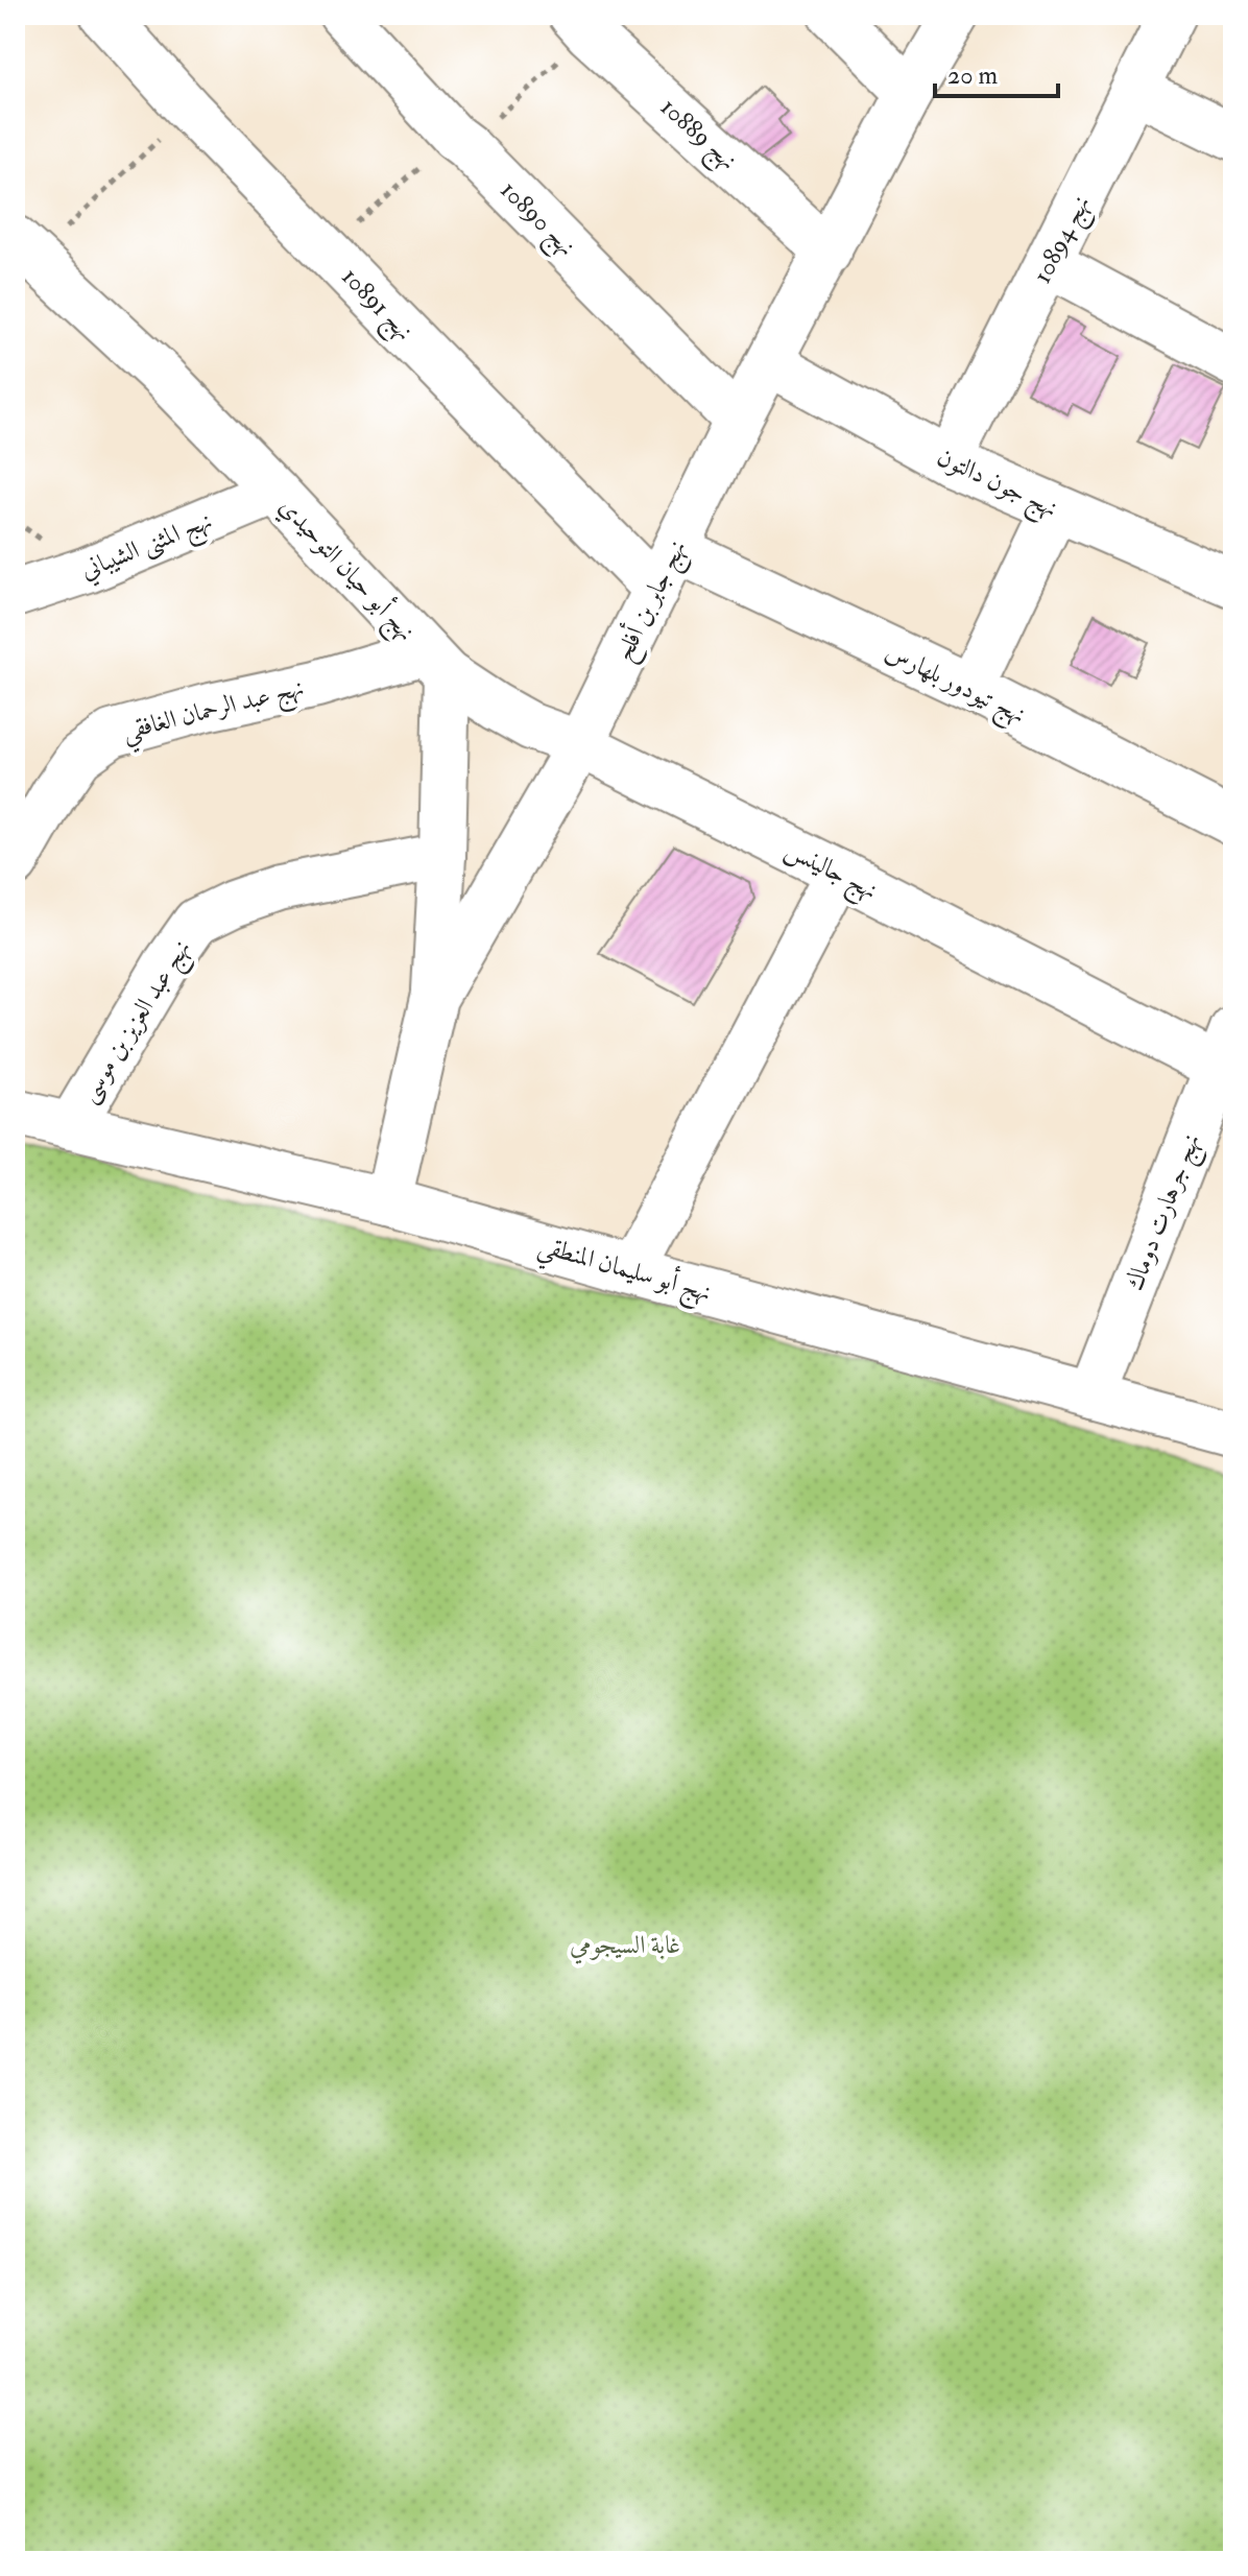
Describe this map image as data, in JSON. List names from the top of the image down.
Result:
{
  "streets": {
    "street": [
      "نهج 10889",
      "نهج 10890",
      "نهج 10894",
      "نهج 10891",
      "نهج جون دالتون",
      "نهج المثنى الشيباني",
      "نهج أبو حيان التوحيدي",
      "نهج جابر بن أفلح",
      "نهج تيودور بلهارس",
      "نهج عبد الرحمان الغافقي",
      "نهج جالينس",
      "نهج عبد العزيز بن موسى",
      "نهج جرهارت دوماك",
      "نهج أبو سليمان المنطقي"
    ]
  },
  "crossings": [
    ["نهج 10889", "نهج جابر بن أفلح"],
    ["نهج 10890", "نهج جابر بن أفلح"],
    ["نهج 10894", "نهج جون دالتون"],
    ["نهج 10891", "نهج جابر بن أفلح"],
    ["نهج جون دالتون", "نهج جابر بن أفلح"],
    ["نهج المثنى الشيباني", "نهج أبو حيان التوحيدي"],
    ["نهج أبو حيان التوحيدي", "نهج عبد الرحمان الغافقي"],
    ["نهج أبو حيان التوحيدي", "نهج جالينس"],
    ["نهج جابر بن أفلح", "نهج تيودور بلهارس"],
    ["نهج جابر بن أفلح", "نهج جالينس"],
    ["نهج جابر بن أفلح", "نهج أبو سليمان المنطقي"],
    ["نهج عبد الرحمان الغافقي", "نهج جالينس"],
    ["نهج جالينس", "نهج جرهارت دوماك"],
    ["نهج عبد العزيز بن موسى", "نهج أبو سليمان المنطقي"],
    ["نهج جرهارت دوماك", "نهج أبو سليمان المنطقي"]
  ],
  "parks": ["غابة السيجومي"],
  "scale_bar": "20 m"
}
